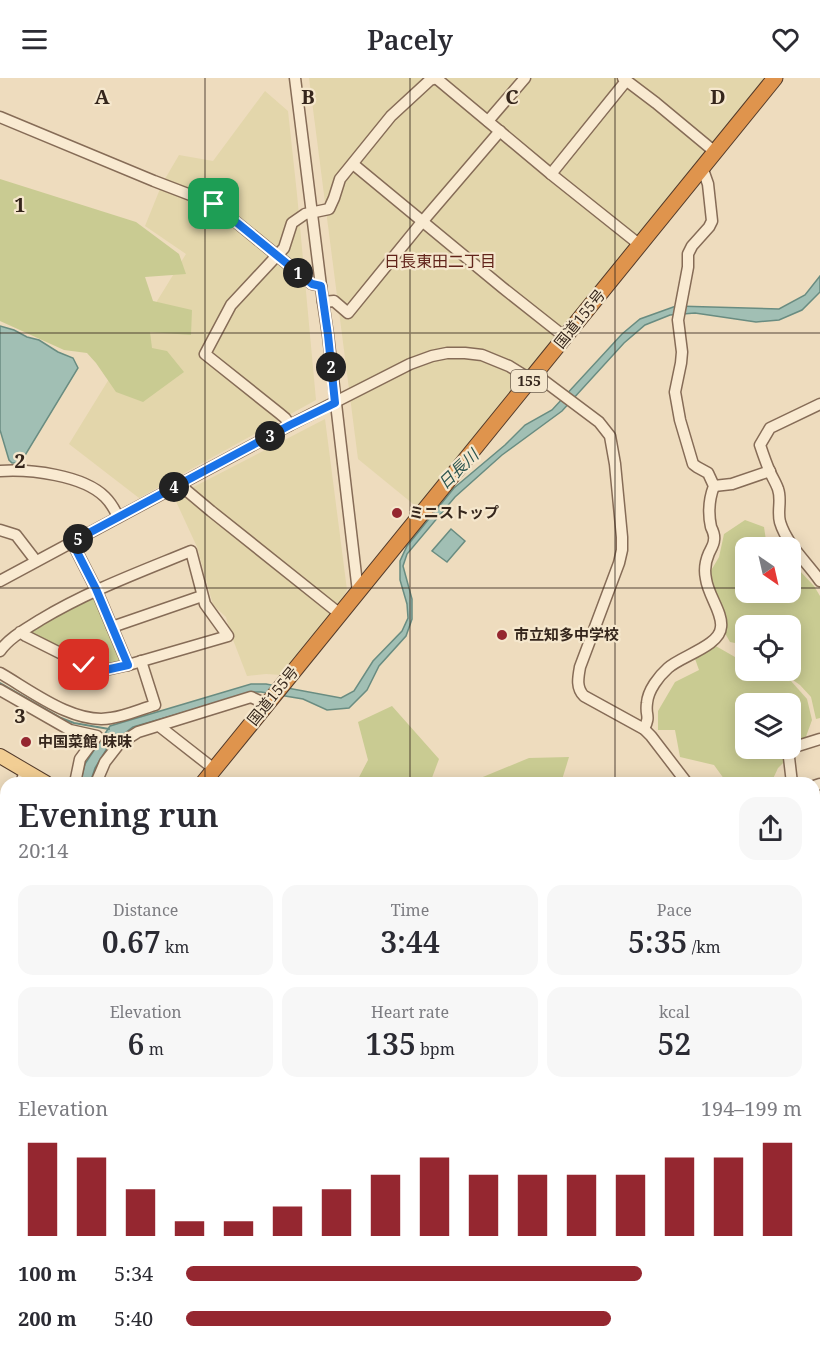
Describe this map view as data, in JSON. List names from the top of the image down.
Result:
{
  "streets": {
    "highway": ["国道155号", "155"]
  },
  "districts": ["日長東田二丁目"],
  "water": ["日長川"],
  "places": ["ミニストップ", "市立知多中学校", "中国菜館 味味"],
  "north": "bottom right",
  "page": {
    "header": "Pacely",
    "pins": [
      "1",
      "2",
      "3",
      "4",
      "5"
    ],
    "heading": ["Evening run", "20:14"],
    "stats": [
      ["Distance", "0.67 km"],
      ["Time", "3:44"],
      ["Pace", "5:35 /km"],
      ["Elevation", "6 m"],
      ["Heart rate", "135 bpm"],
      ["kcal", "52"]
    ],
    "chart": ["Elevation", "194–199 m"],
    "list": [
      {
        "name": "100 m",
        "note": "5:34"
      },
      {
        "name": "200 m",
        "note": "5:40"
      }
    ]
  },
  "grid": {
    "columns": [
      "A",
      "B",
      "C",
      "D"
    ],
    "rows": ["1", "2", "3"]
  }
}
